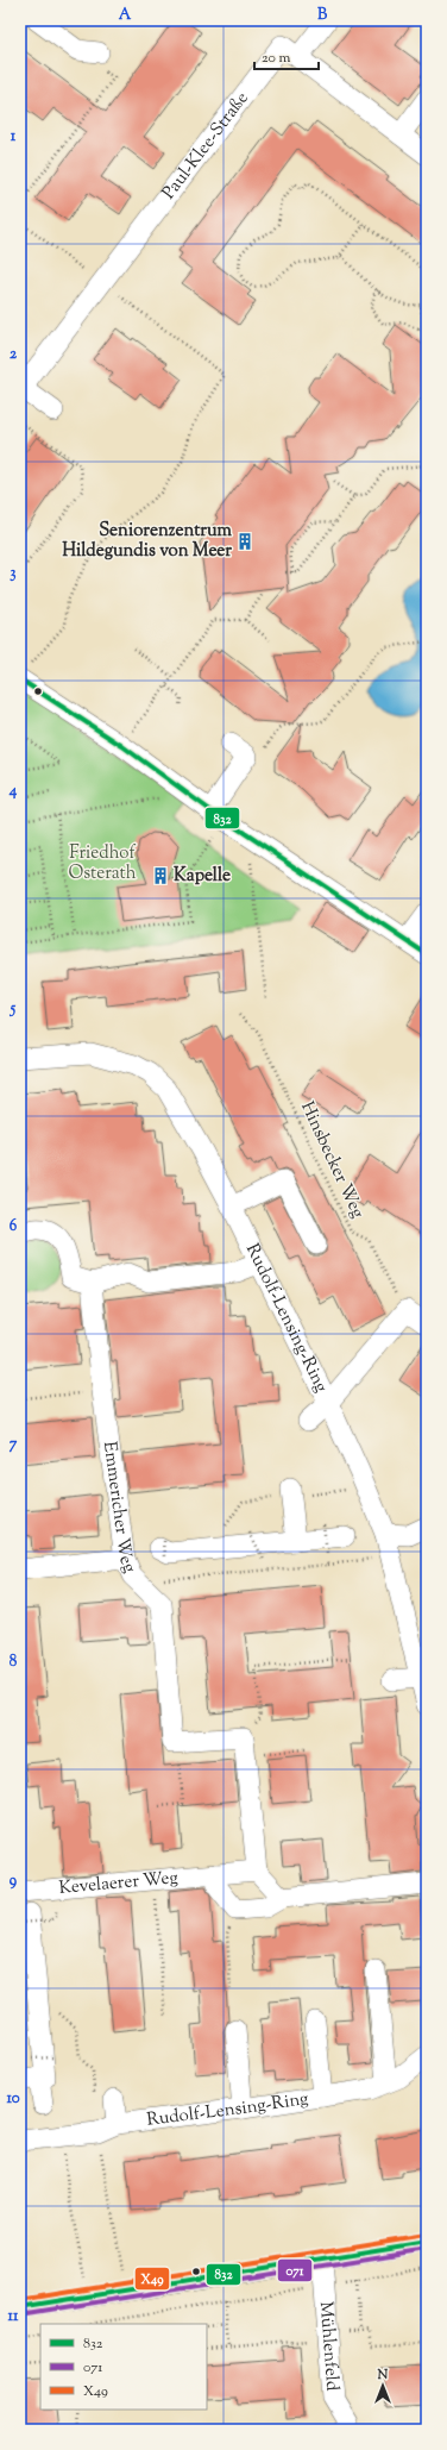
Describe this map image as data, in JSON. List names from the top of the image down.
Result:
{
  "streets": {
    "street": [
      "Paul-Klee-Straße",
      "Rudolf-Lensing-Ring",
      "Emmericher Weg",
      "Kevelaerer Weg",
      "Mühlenfeld"
    ],
    "path": ["Hinsbecker Weg"]
  },
  "parks": ["Friedhof Osterath"],
  "places": {
    "building": ["Seniorenzentrum Hildegundis von Meer", "Kapelle"]
  },
  "lines": ["transit line 832", "transit line X49", "transit line 071"],
  "legend": ["832", "071", "X49"],
  "scale_bar": "20 m",
  "north": "top",
  "grid": {
    "columns": ["A", "B"],
    "rows": [
      "1",
      "2",
      "3",
      "4",
      "5",
      "6",
      "7",
      "8",
      "9",
      "10",
      "11"
    ]
  }
}
